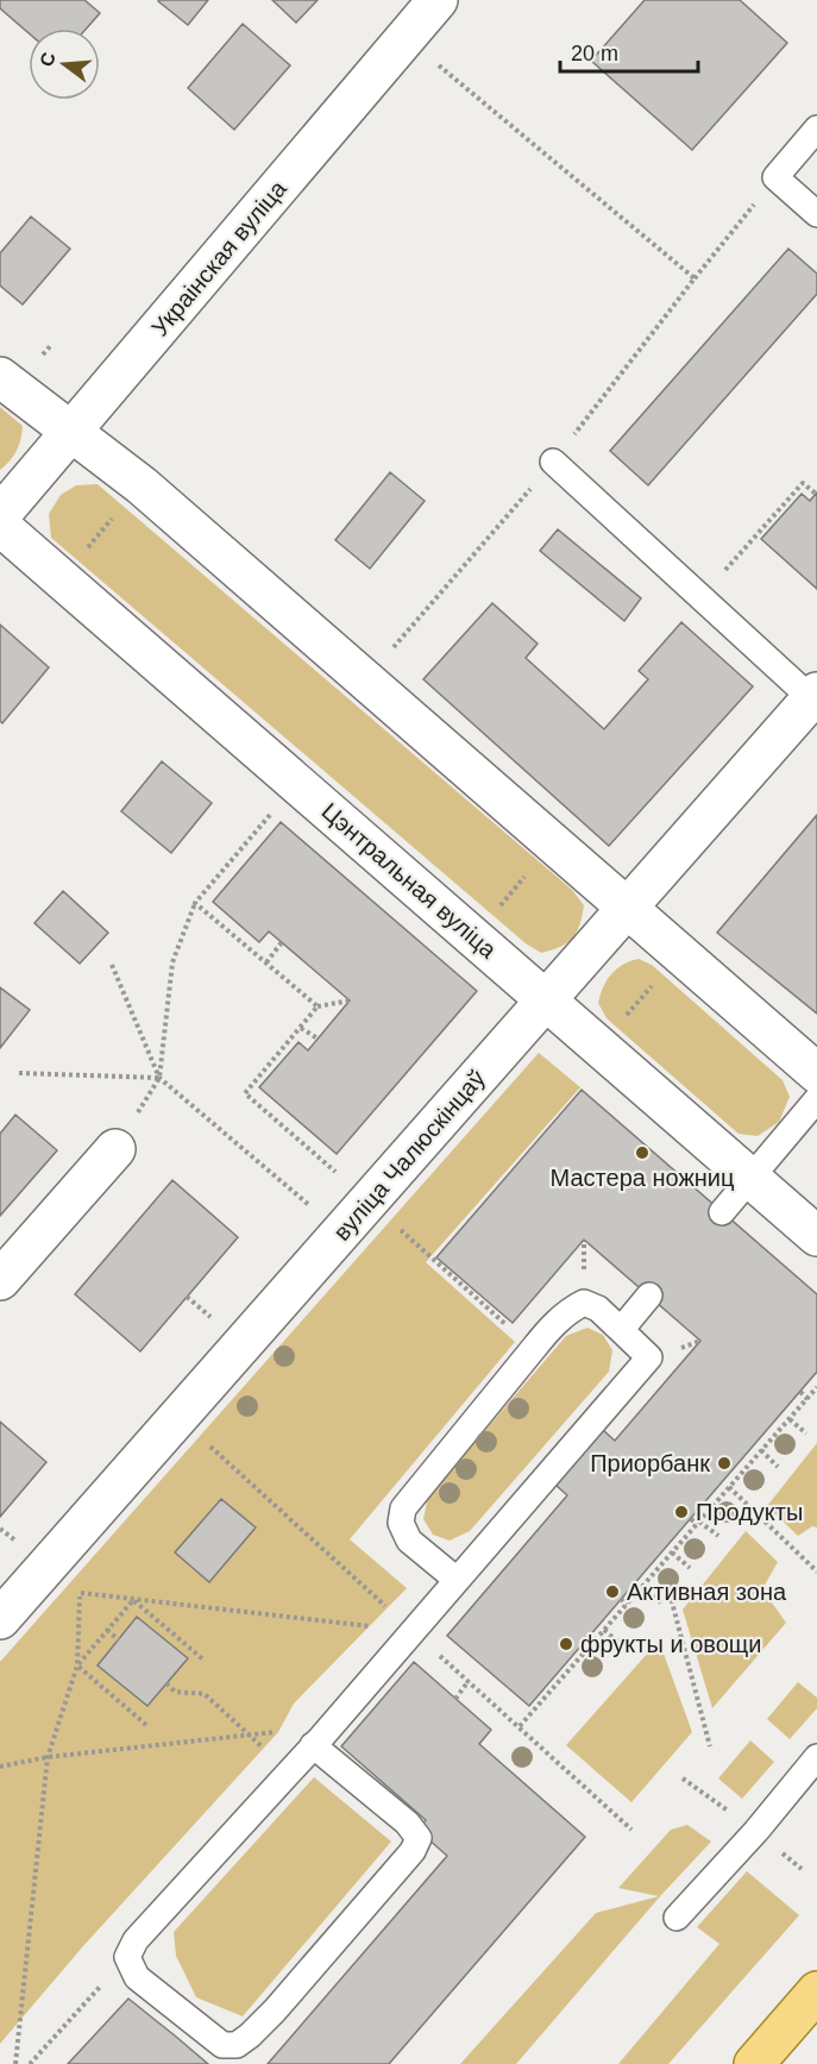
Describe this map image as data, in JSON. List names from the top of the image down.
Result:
{
  "streets": {
    "street": ["Украінская вуліца", "Цэнтральная вуліца", "вуліца Чалюскінцаў"]
  },
  "crossings": [
    ["Цэнтральная вуліца", "вуліца Чалюскінцаў"]
  ],
  "places": [
    "Мастера ножниц",
    "Приорбанк",
    "Продукты",
    "Активная зона",
    "фрукты и овощи"
  ],
  "scale_bar": "20 m",
  "north": "left"
}
